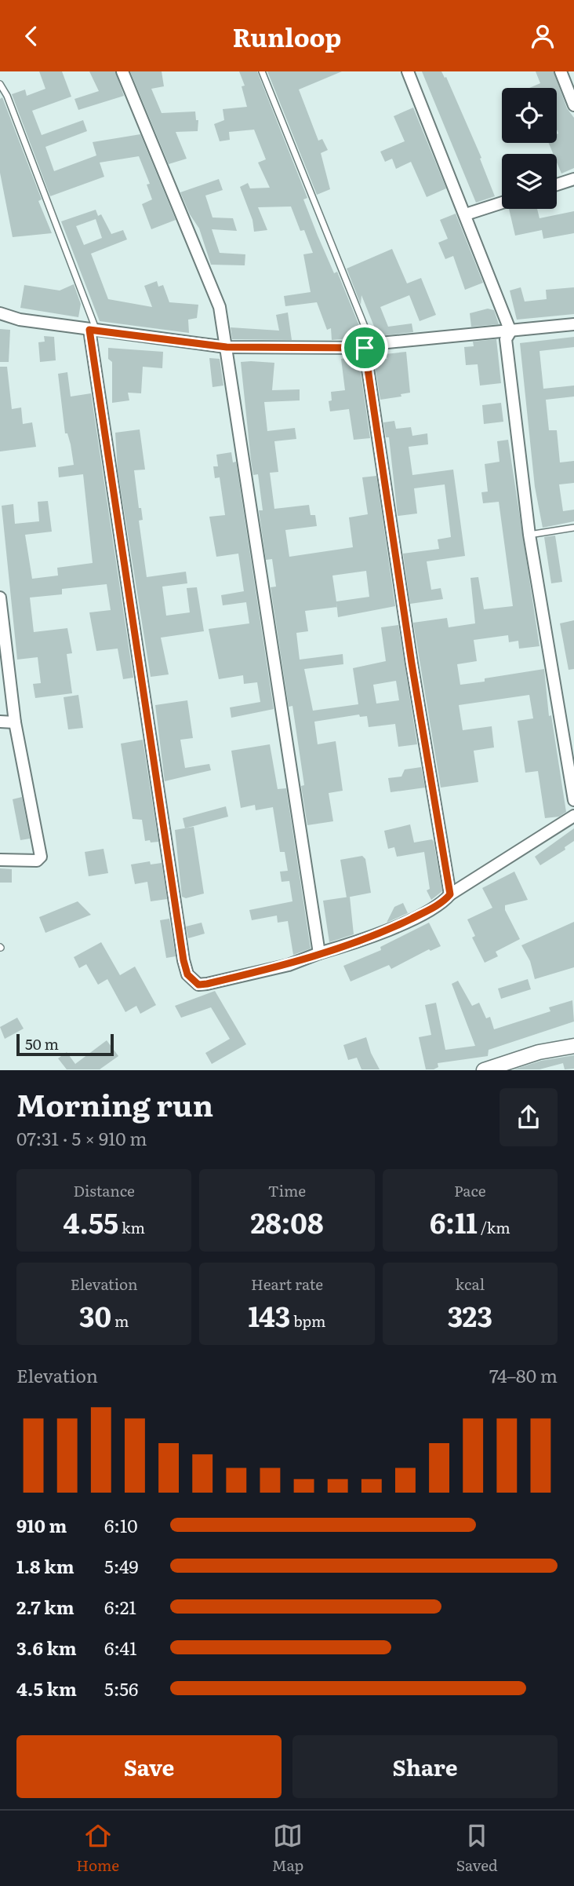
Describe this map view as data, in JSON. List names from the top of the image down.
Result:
{
  "scale_bar": "50 m",
  "page": {
    "header": "Runloop",
    "scale": "50 m",
    "heading": ["Morning run", "07:31 · 5 × 910 m"],
    "stats": [
      ["Distance", "4.55 km"],
      ["Time", "28:08"],
      ["Pace", "6:11 /km"],
      ["Elevation", "30 m"],
      ["Heart rate", "143 bpm"],
      ["kcal", "323"]
    ],
    "chart": ["Elevation", "74–80 m"],
    "list": [
      {
        "name": "910 m",
        "note": "6:10"
      },
      {
        "name": "1.8 km",
        "note": "5:49"
      },
      {
        "name": "2.7 km",
        "note": "6:21"
      },
      {
        "name": "3.6 km",
        "note": "6:41"
      },
      {
        "name": "4.5 km",
        "note": "5:56"
      }
    ],
    "buttons": ["Save", "Share"],
    "tabs": ["Home", "Map", "Saved"]
  }
}
